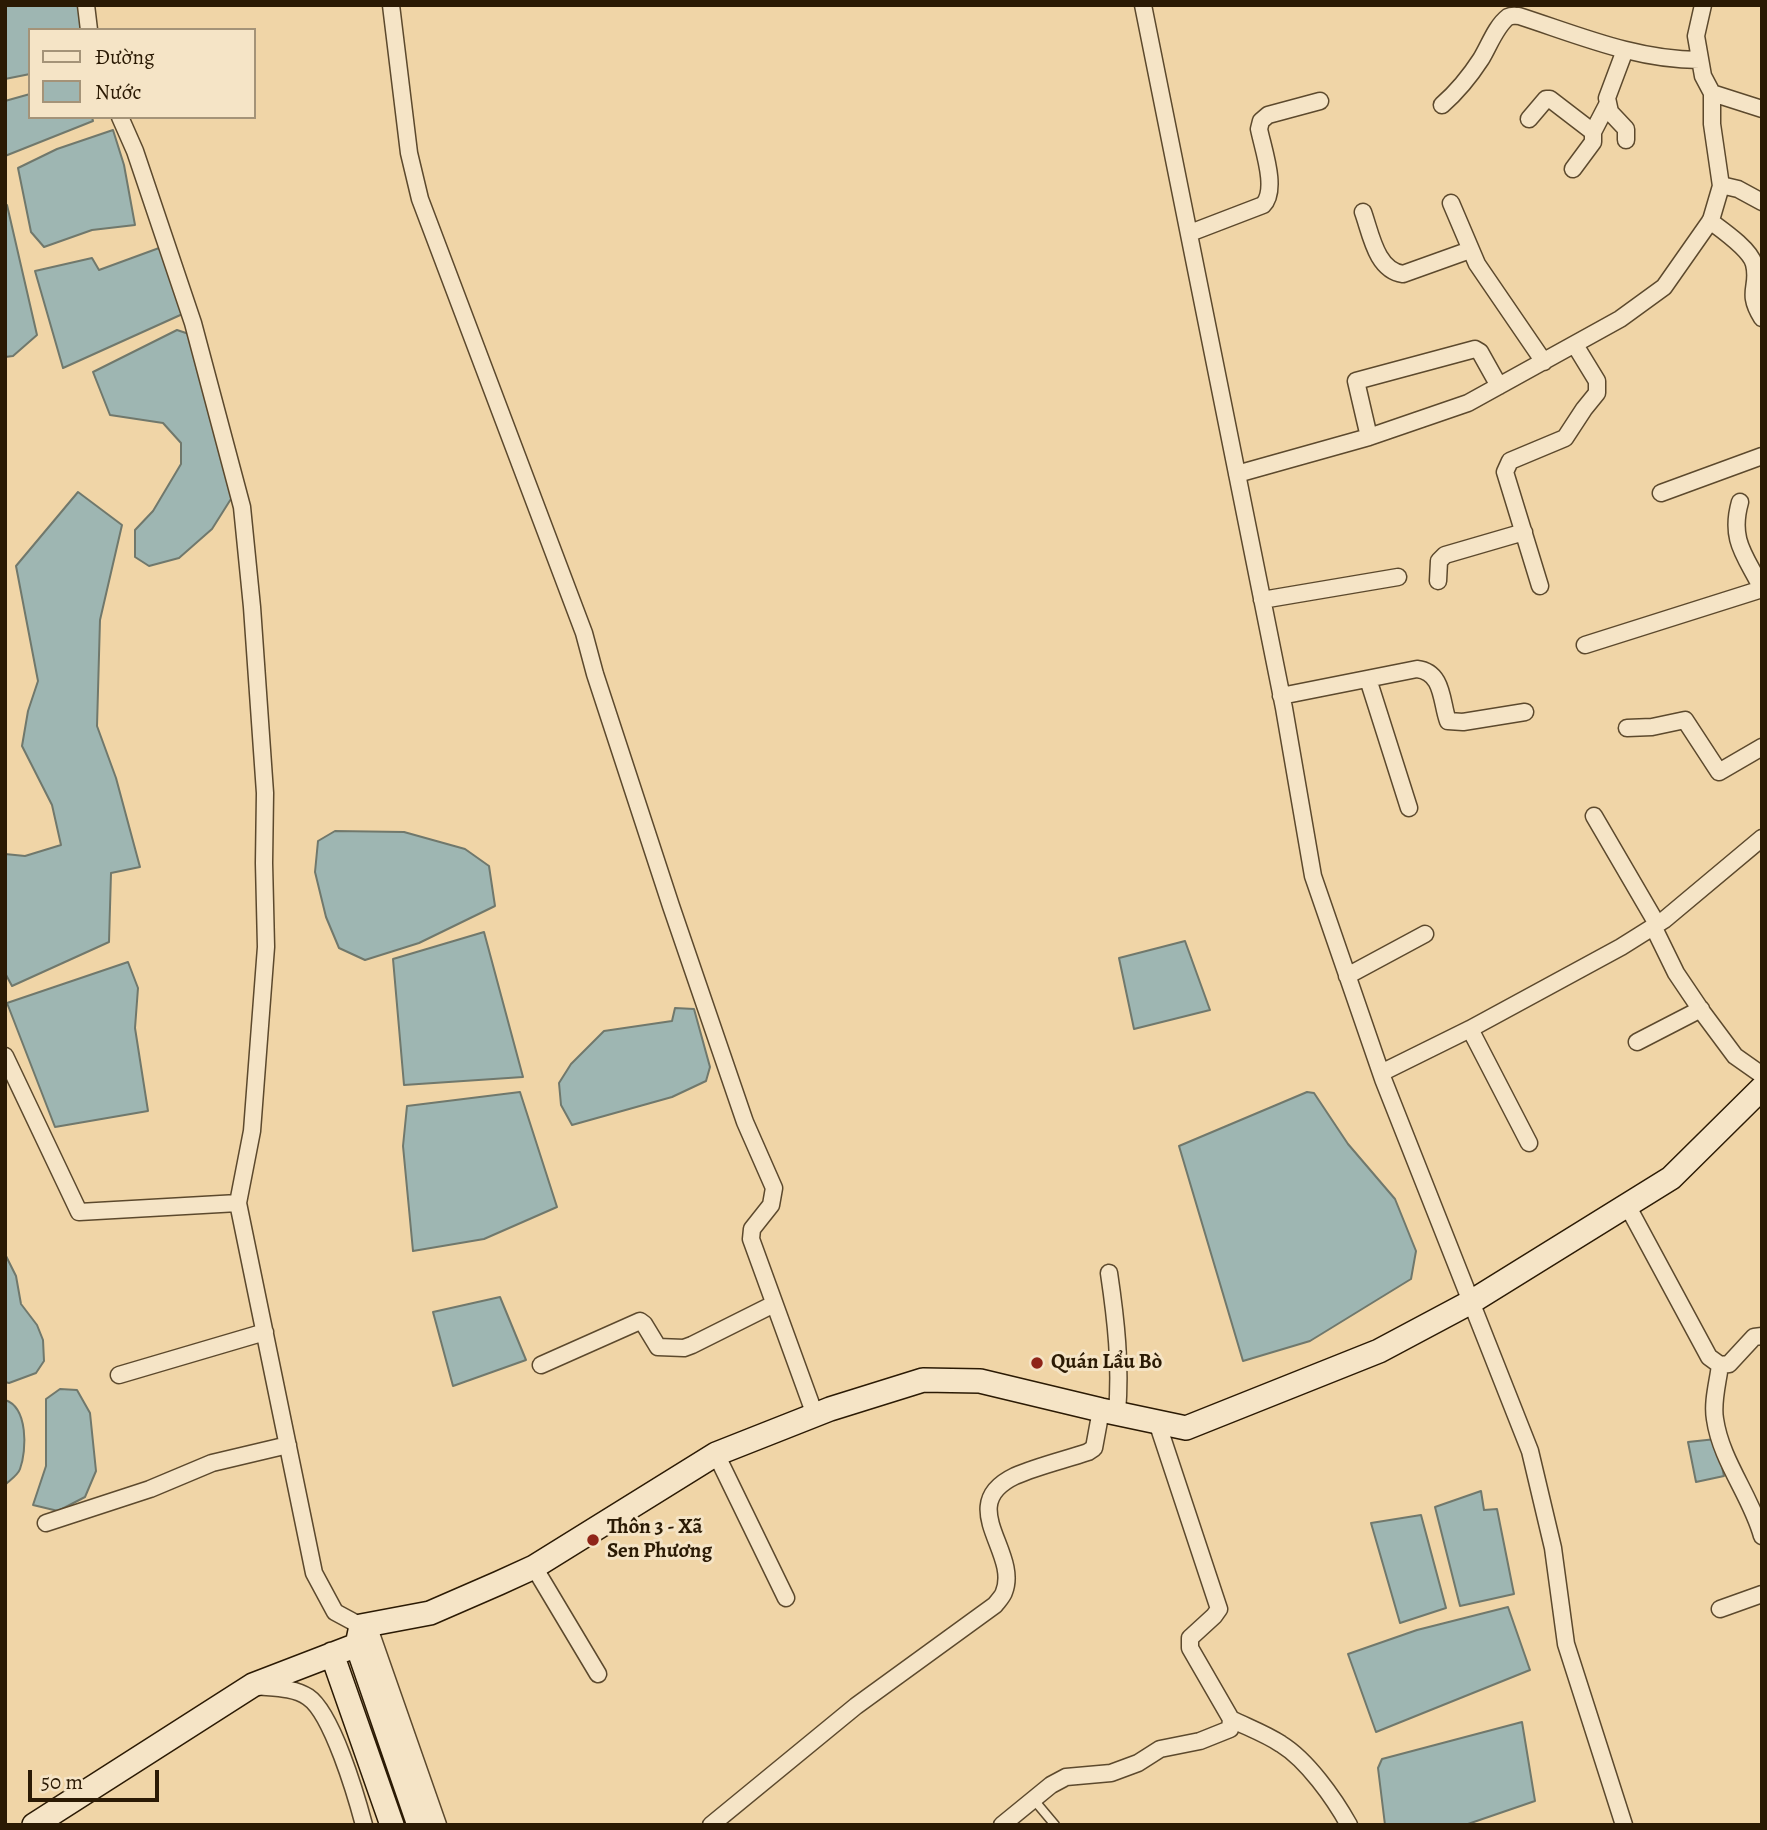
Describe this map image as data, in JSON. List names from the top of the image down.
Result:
{
  "places": ["Quán Lẩu Bò", "Thôn 3 - Xã Sen Phương"],
  "legend": ["Đường", "Nước"],
  "scale_bar": "50 m"
}
